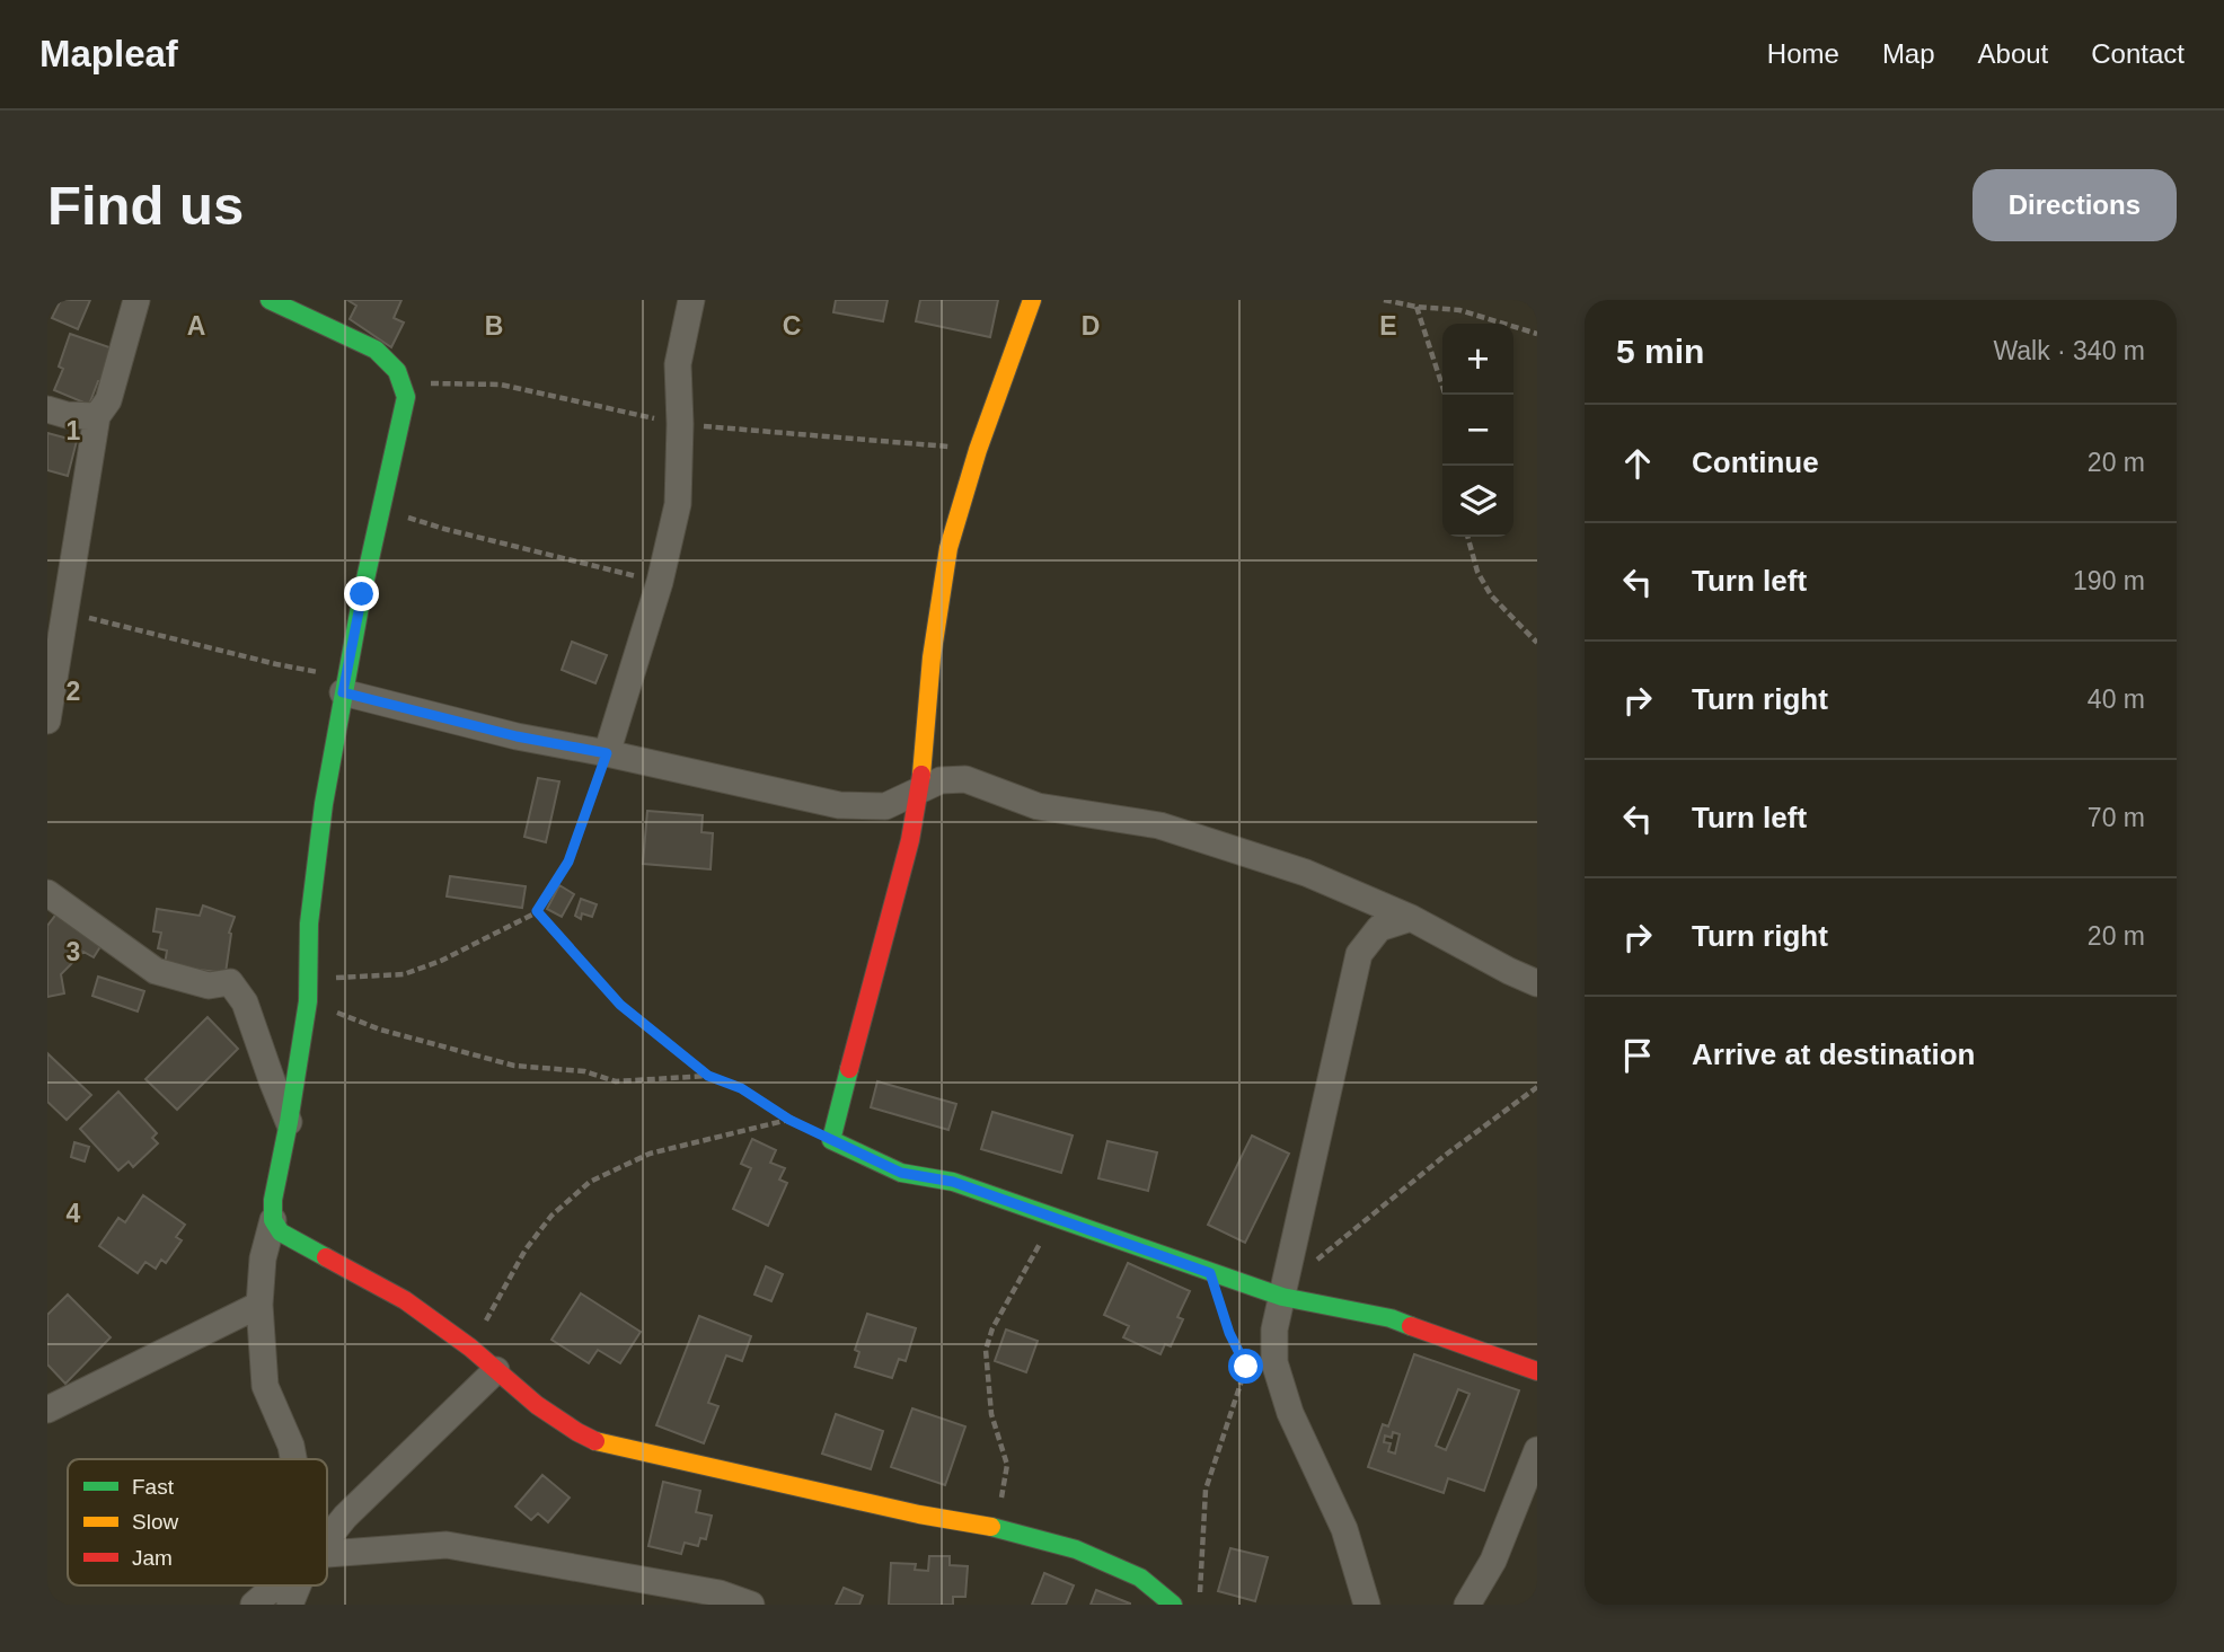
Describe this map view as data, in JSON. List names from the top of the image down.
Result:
{
  "legend": ["Fast", "Slow", "Jam"],
  "page": {
    "header": "Mapleaf",
    "nav": [
      "Home",
      "Map",
      "About",
      "Contact"
    ],
    "buttons": "Directions",
    "title": "Find us",
    "heading": ["5 min", "Walk · 340 m"],
    "map_buttons": ["+", "−"],
    "list": [
      ["Continue", "20 m"],
      ["Turn left", "190 m"],
      ["Turn right", "40 m"],
      ["Turn left", "70 m"],
      ["Turn right", "20 m"],
      "Arrive at destination"
    ]
  },
  "grid": {
    "columns": [
      "A",
      "B",
      "C",
      "D",
      "E"
    ],
    "rows": [
      "1",
      "2",
      "3",
      "4"
    ]
  }
}
